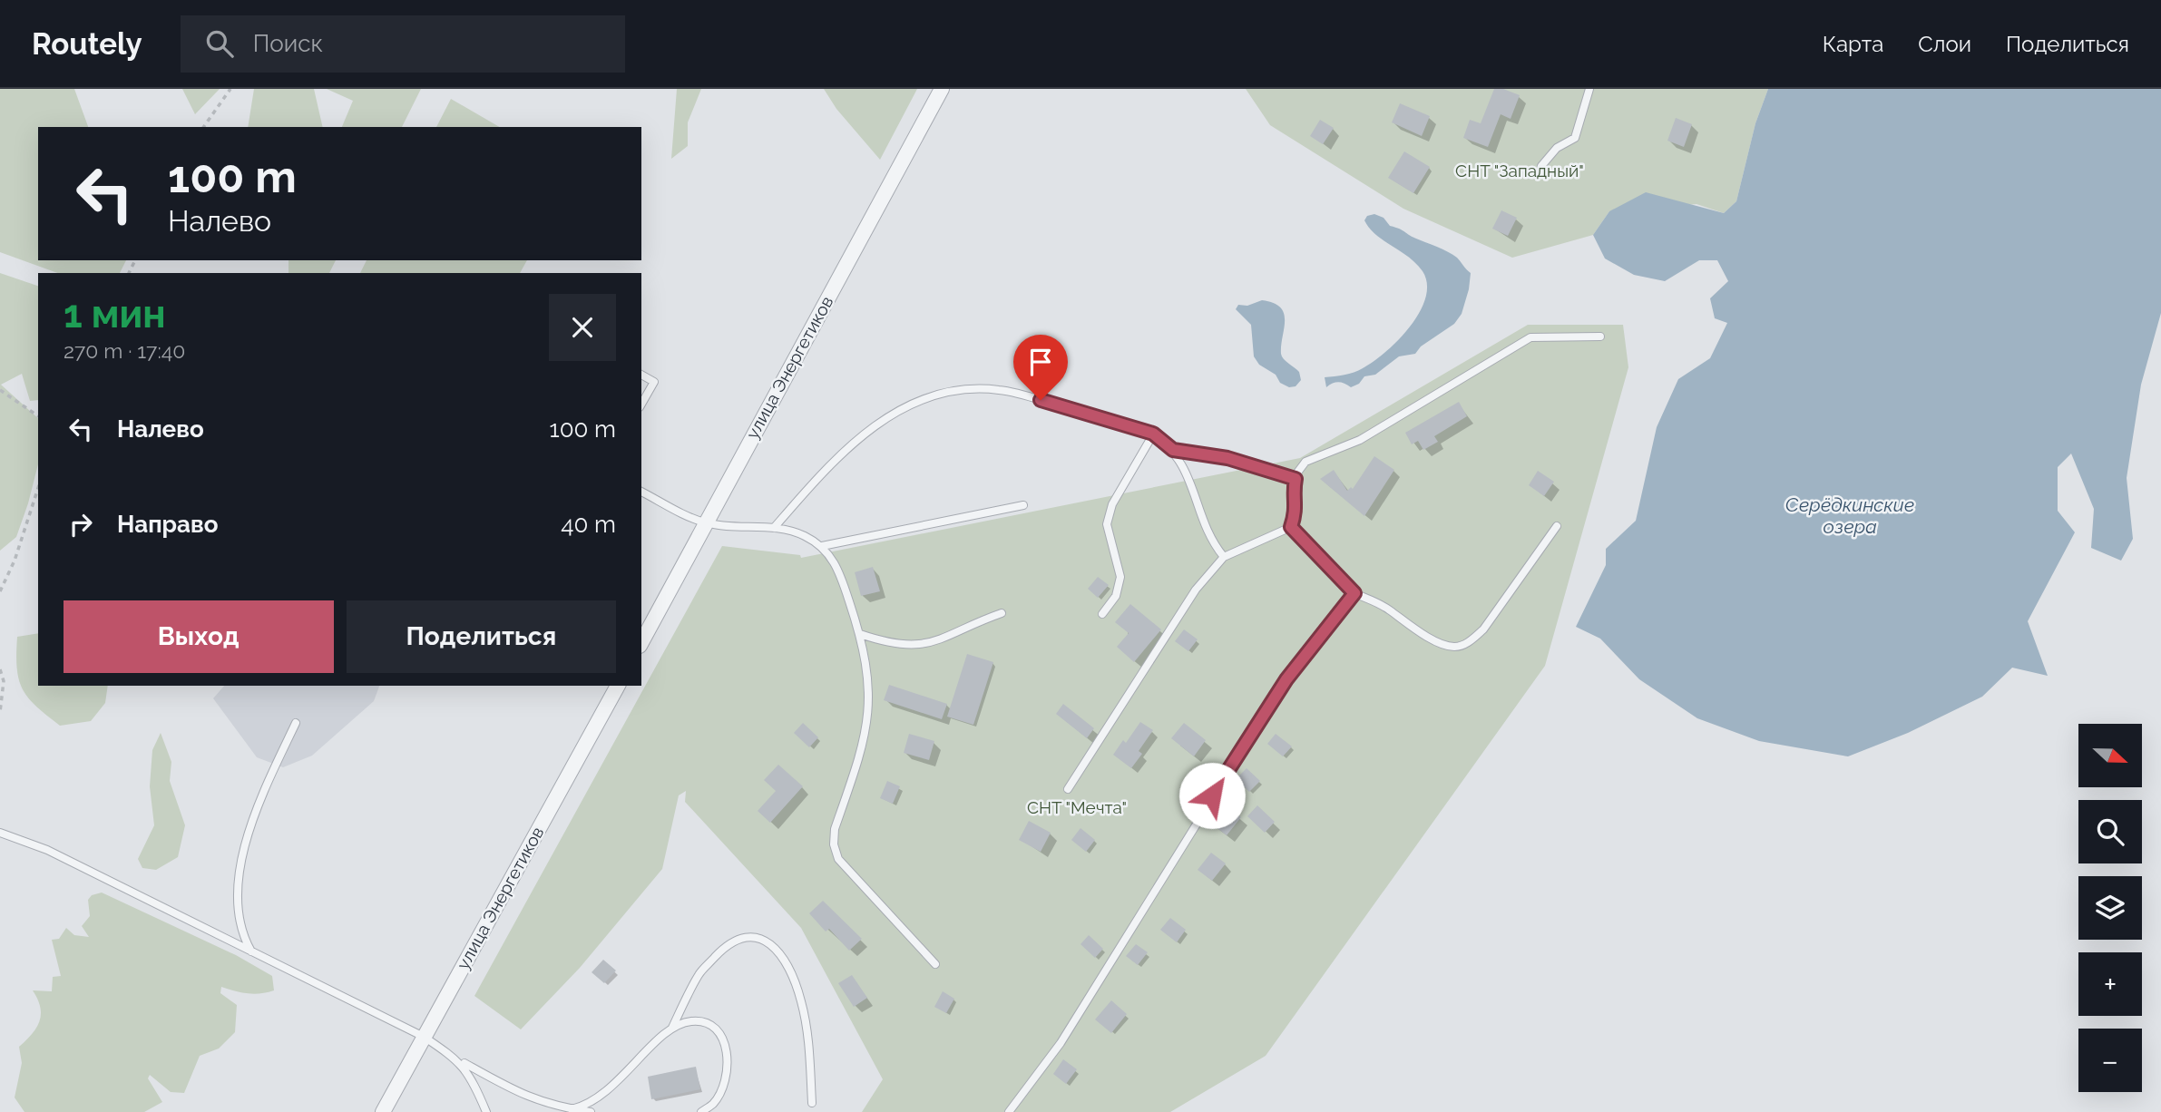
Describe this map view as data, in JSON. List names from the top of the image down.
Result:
{
  "streets": {
    "street": ["улица Энергетиков"]
  },
  "water": ["Серёдкинские озера"],
  "parks": ["СНТ \"Западный\"", "СНТ \"Мечта\""],
  "north": "right",
  "page": {
    "header": "Routely",
    "search": "Поиск",
    "nav": ["Карта", "Слои", "Поделиться"],
    "turn": ["100 m", "Налево"],
    "heading": ["1 мин", "270 m · 17:40"],
    "list": [
      {
        "name": "Налево",
        "value": "100 m"
      },
      {
        "name": "Направо",
        "value": "40 m"
      }
    ],
    "buttons": ["Выход", "Поделиться"],
    "map_buttons": ["+", "−"]
  }
}
